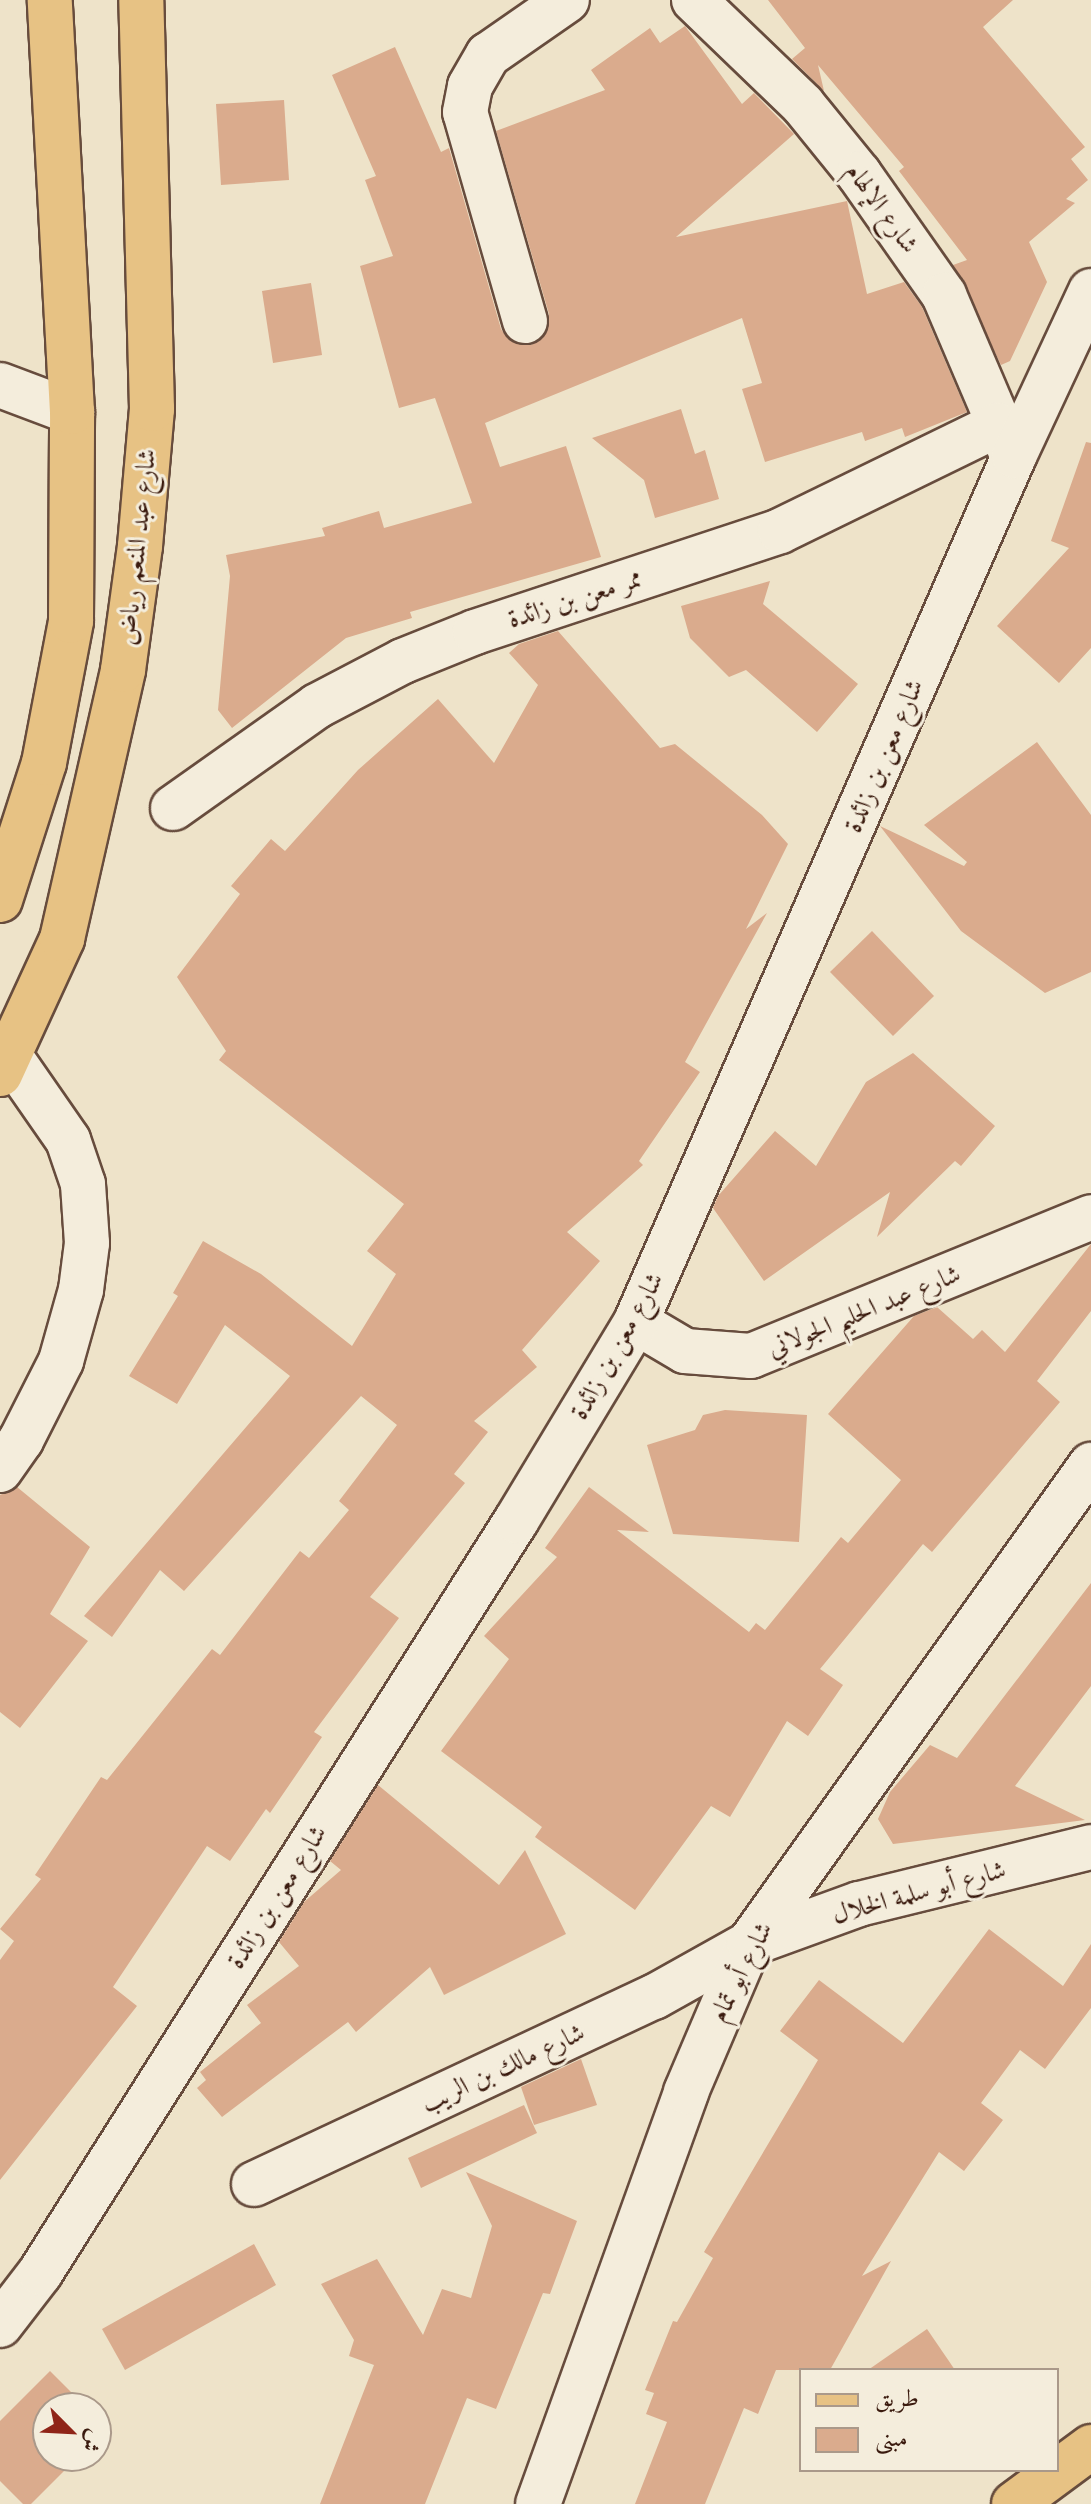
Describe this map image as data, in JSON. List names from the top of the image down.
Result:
{
  "streets": {
    "main road": ["شارع عبد المنعم رياض"],
    "street": [
      "شارع الإلهام",
      "ممر معن بن زائدة",
      "شارع معن بن زائدة",
      "شارع عبد الحليم الجولاني",
      "شارع أبو سلمة الخلال",
      "شارع أبو تمام",
      "شارع مالك بن الريب"
    ]
  },
  "crossings": [
    ["شارع الإلهام", "ممر معن بن زائدة"],
    ["شارع الإلهام", "شارع معن بن زائدة"],
    ["ممر معن بن زائدة", "شارع معن بن زائدة"],
    ["شارع معن بن زائدة", "شارع عبد الحليم الجولاني"],
    ["شارع أبو سلمة الخلال", "شارع أبو تمام"],
    ["شارع أبو سلمة الخلال", "شارع مالك بن الريب"],
    ["شارع أبو تمام", "شارع مالك بن الريب"]
  ],
  "legend": ["طريق", "مبنى"],
  "north": "bottom right"
}
